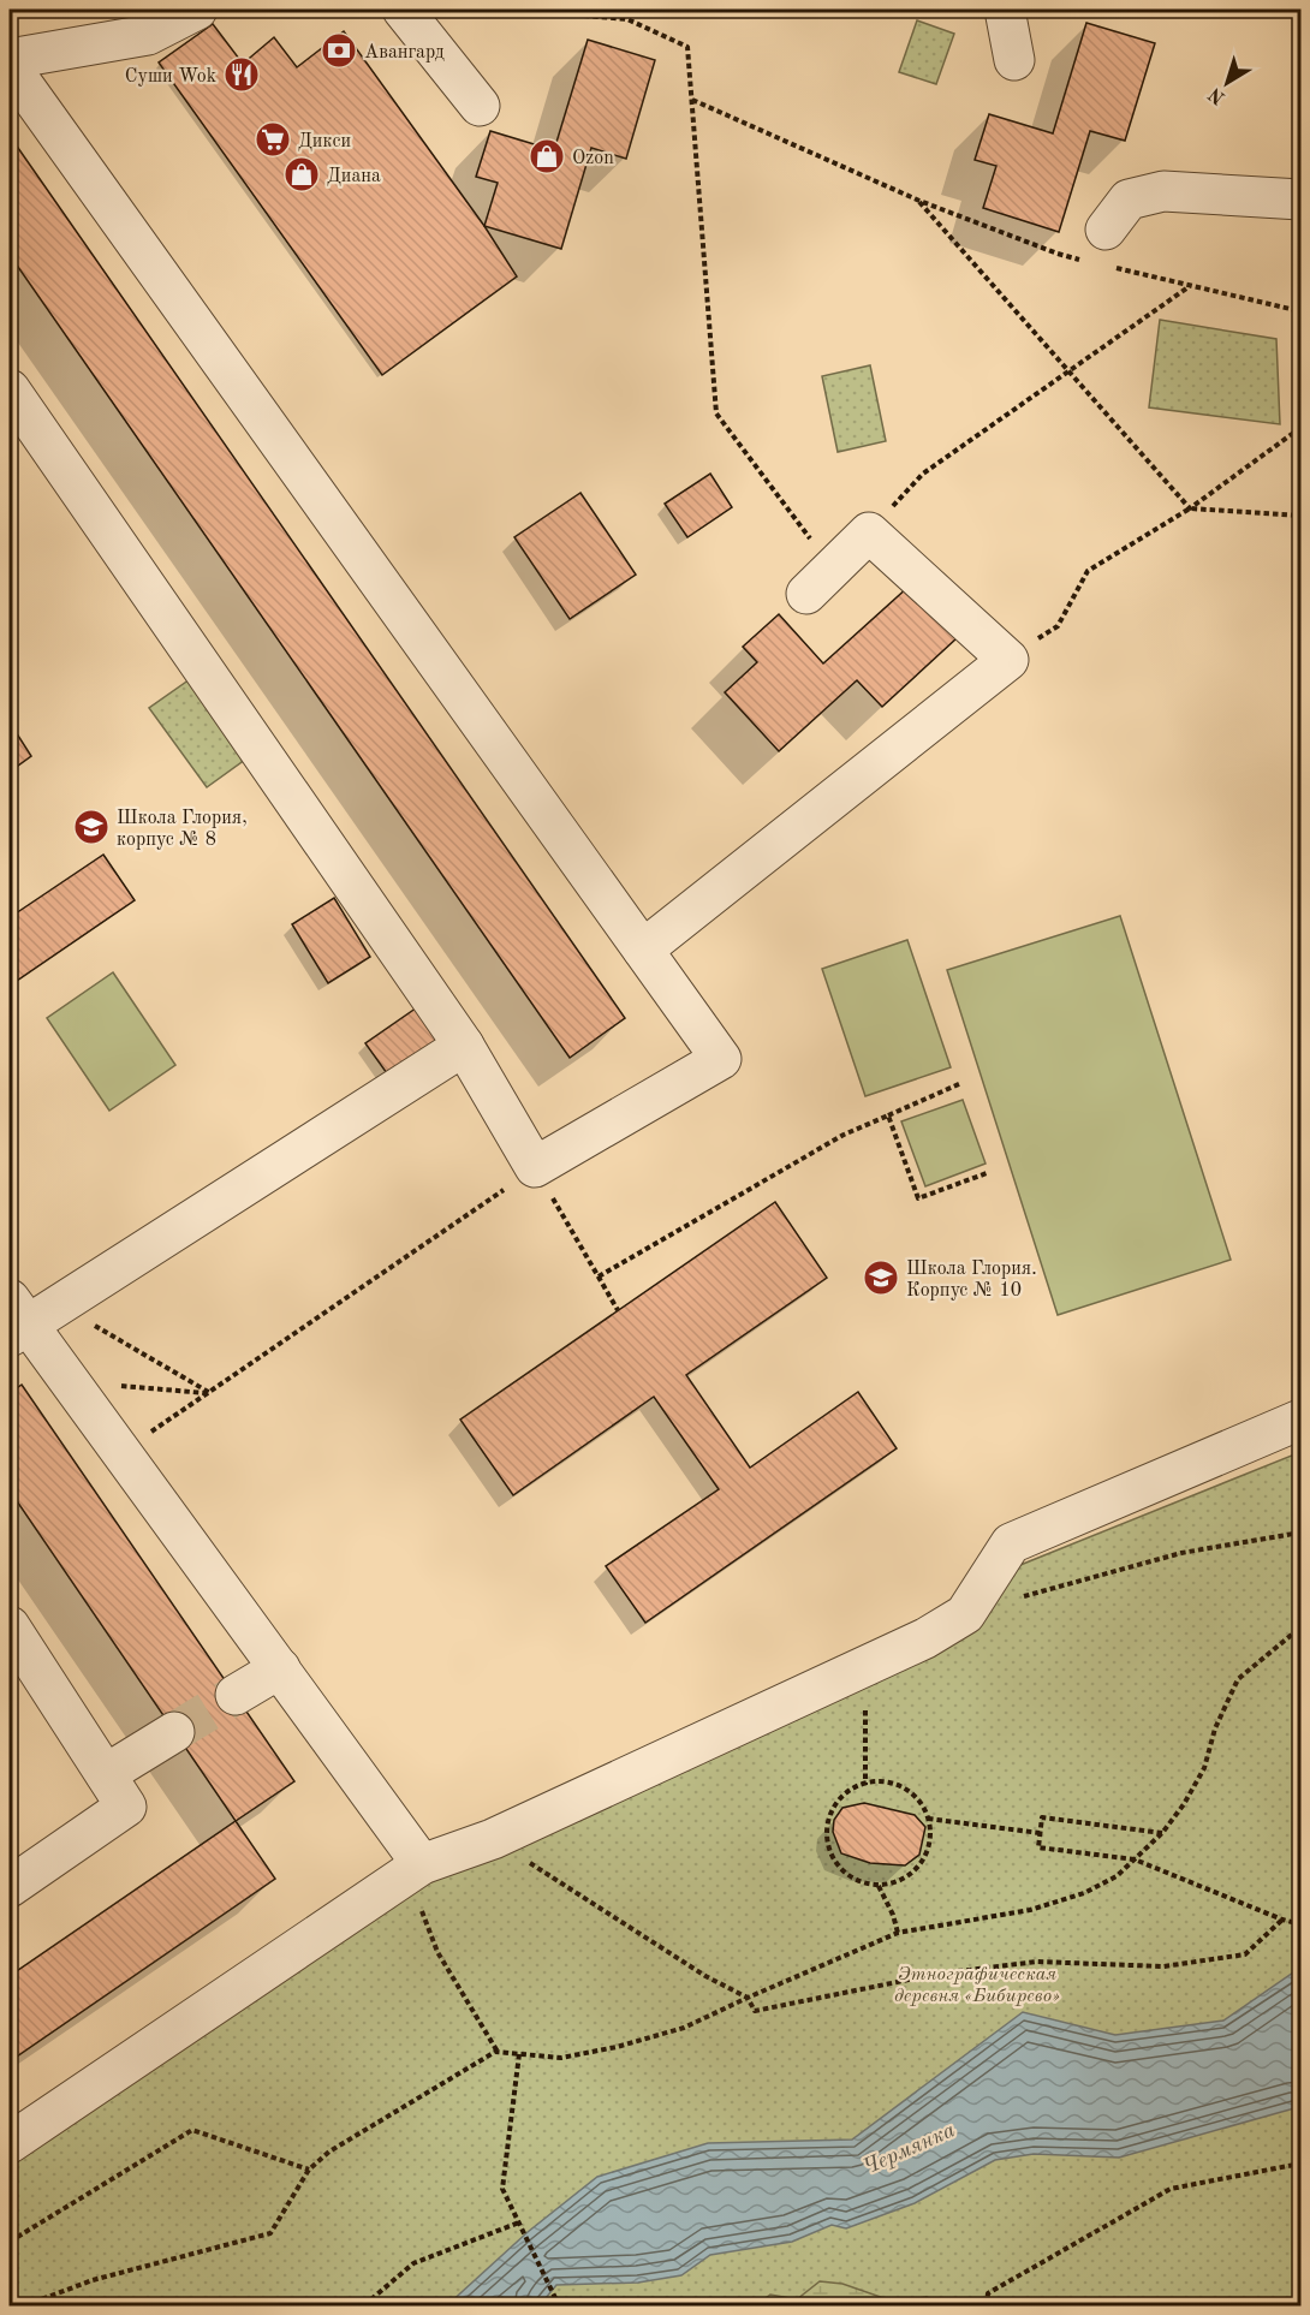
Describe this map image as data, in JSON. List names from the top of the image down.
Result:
{
  "water": ["Чермянка"],
  "parks": ["Этнографическая деревня «Бибирево»"],
  "places": {
    "bank": ["Авангард"],
    "restaurant": ["Суши Wok"],
    "supermarket": ["Дикси"],
    "shop": ["Ozon", "Диана"],
    "school or university": ["Школа Глория, корпус № 8", "Школа Глория. Корпус № 10"]
  },
  "north": "bottom left"
}
